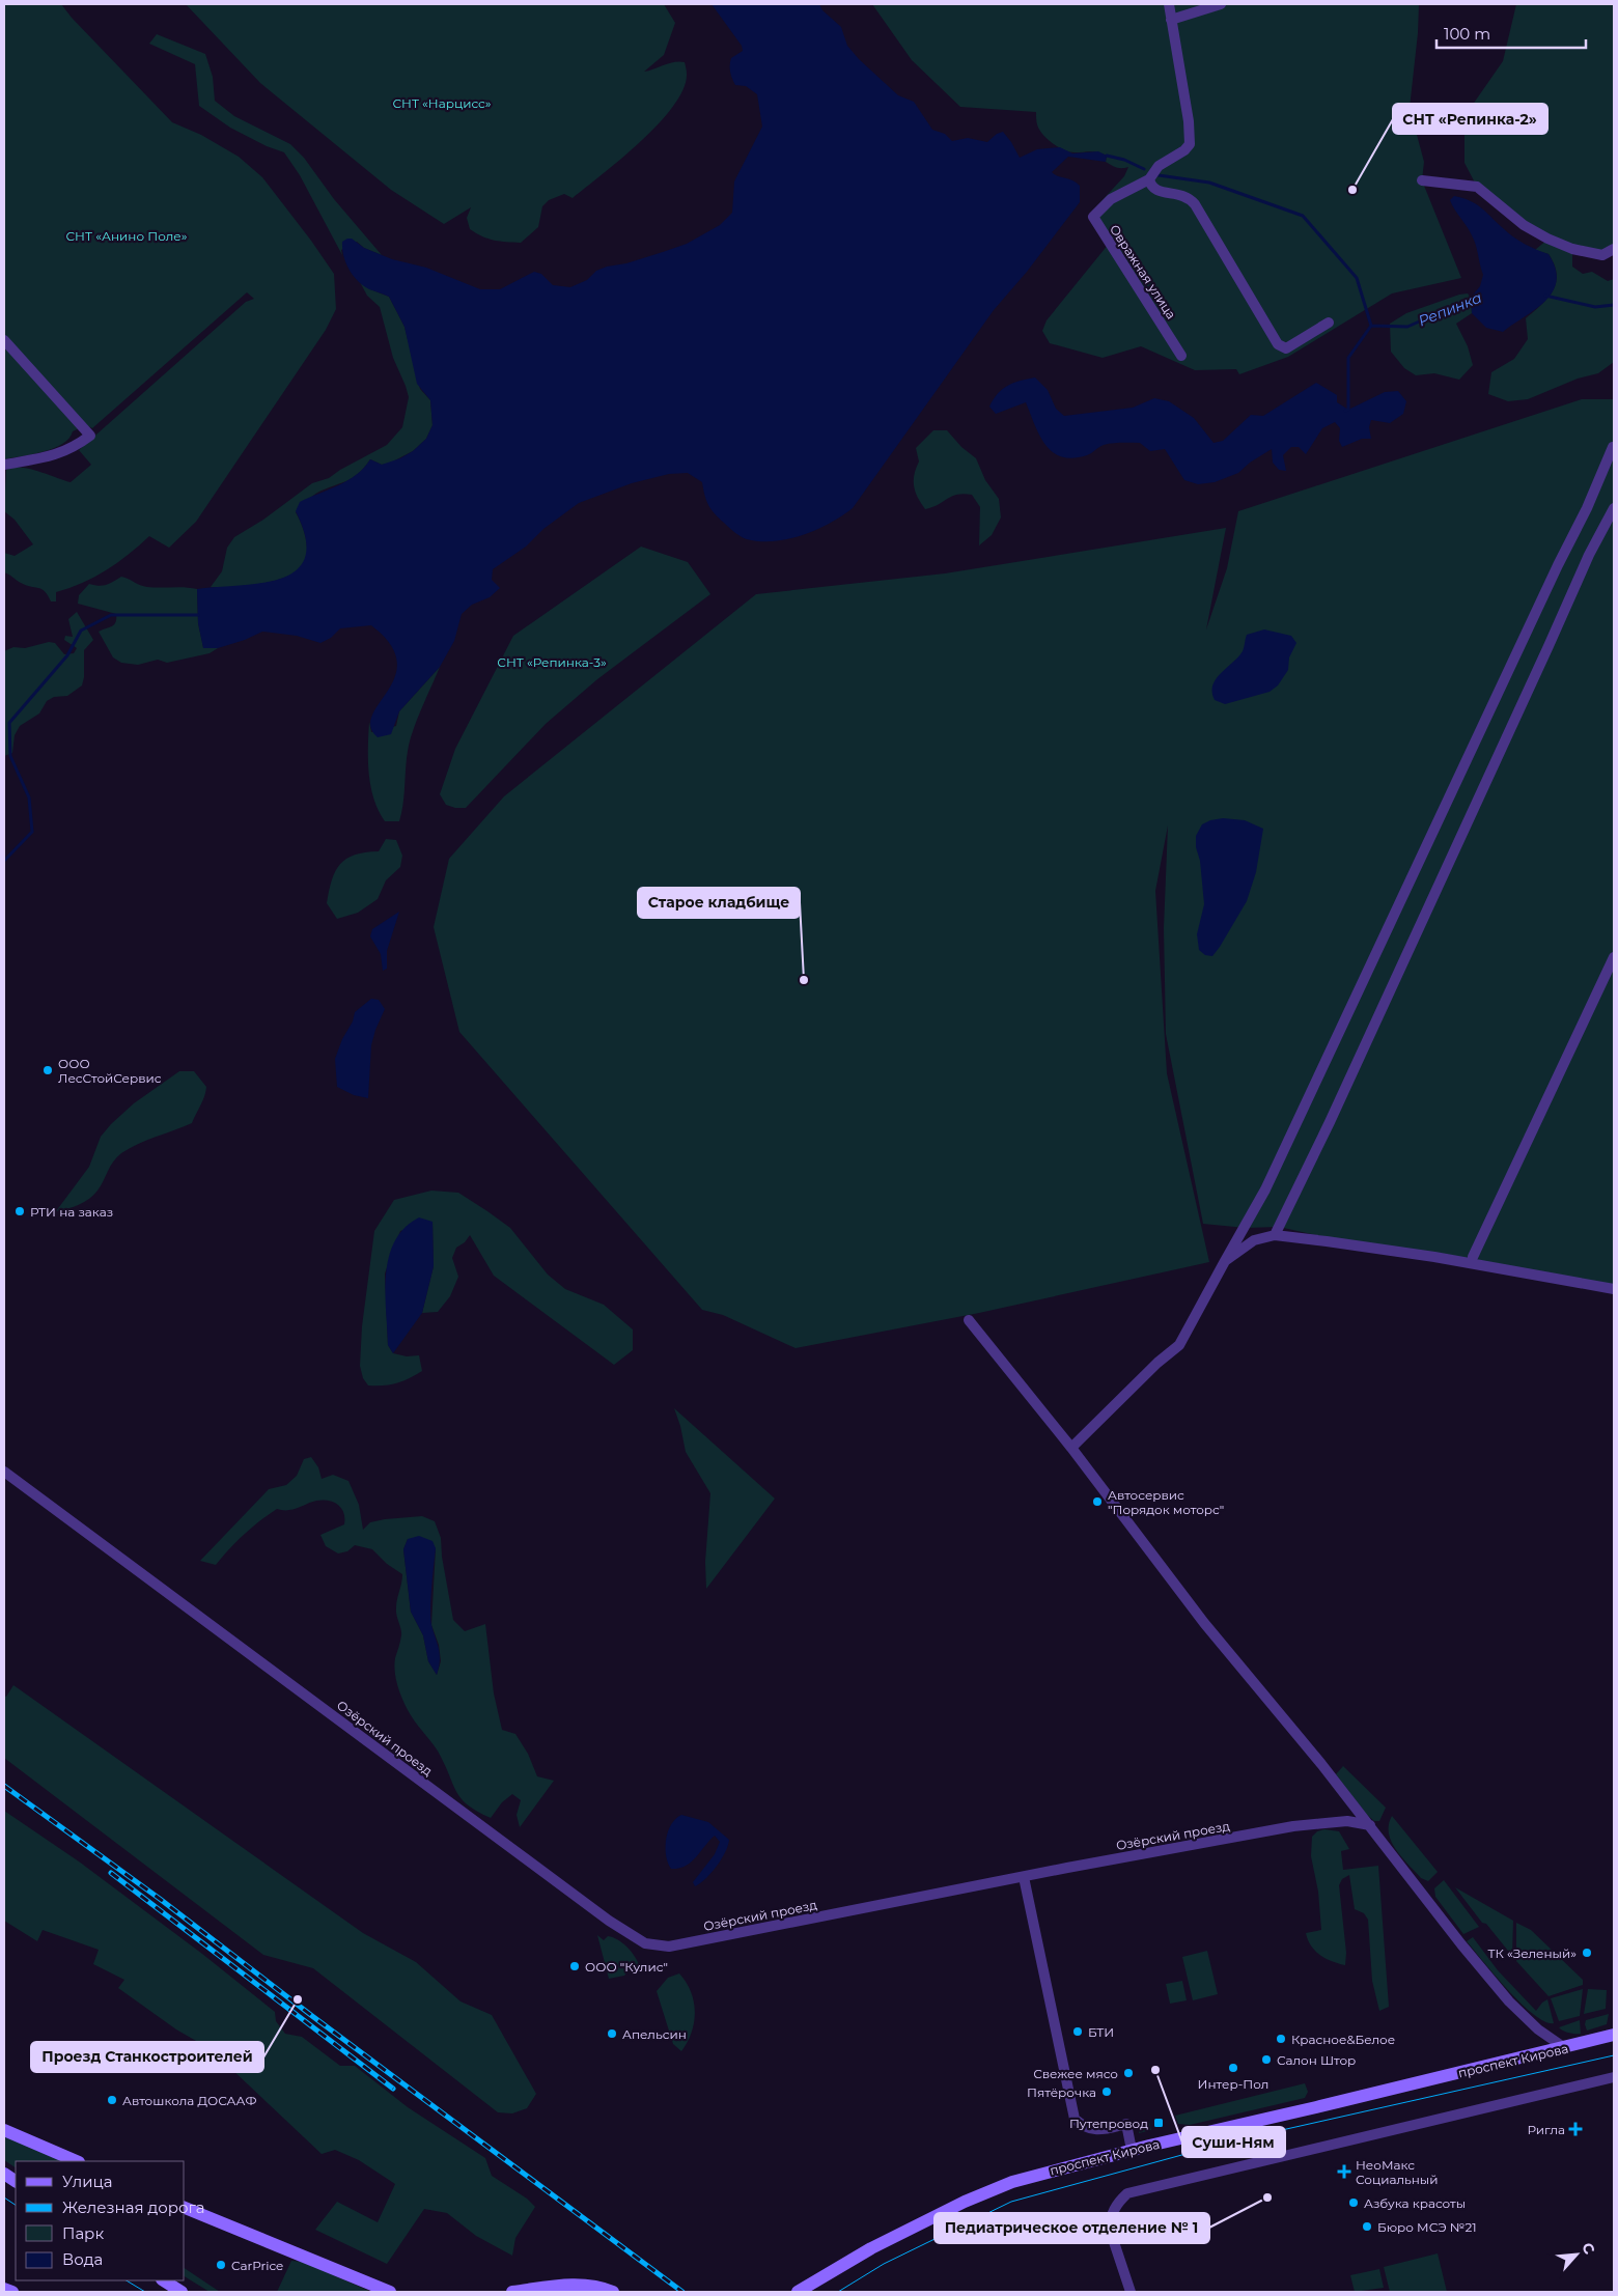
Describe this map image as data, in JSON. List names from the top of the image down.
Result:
{
  "streets": {
    "main road": ["проспект Кирова"],
    "street": ["Овражная улица", "Озёрский проезд"]
  },
  "water": ["Репинка"],
  "parks": ["СНТ «Нарцисс»", "СНТ «Анино Поле»", "СНТ «Репинка-3»"],
  "places": {
    "other": [
      "СНТ «Репинка-2»",
      "Старое кладбище",
      "ООО ЛесСтойСервис",
      "РТИ на заказ",
      "Автосервис \"Порядок моторс\"",
      "ТК «Зеленый»",
      "ООО \"Кулис\"",
      "Проезд Станкостроителей",
      "БТИ",
      "Апельсин",
      "Красное&Белое",
      "Салон Штор",
      "Интер-Пол",
      "Суши-Ням",
      "Свежее мясо",
      "Пятёрочка",
      "Автошкола ДОСААФ",
      "Педиатрическое отделение № 1",
      "Азбука красоты",
      "Бюро МСЭ №21",
      "CarPrice"
    ],
    "transit": ["Путепровод"],
    "health": ["Ригла", "НеоМакс Социальный"]
  },
  "legend": [
    "Улица",
    "Железная дорога",
    "Парк",
    "Вода"
  ],
  "scale_bar": "100 m",
  "north": "top right"
}
